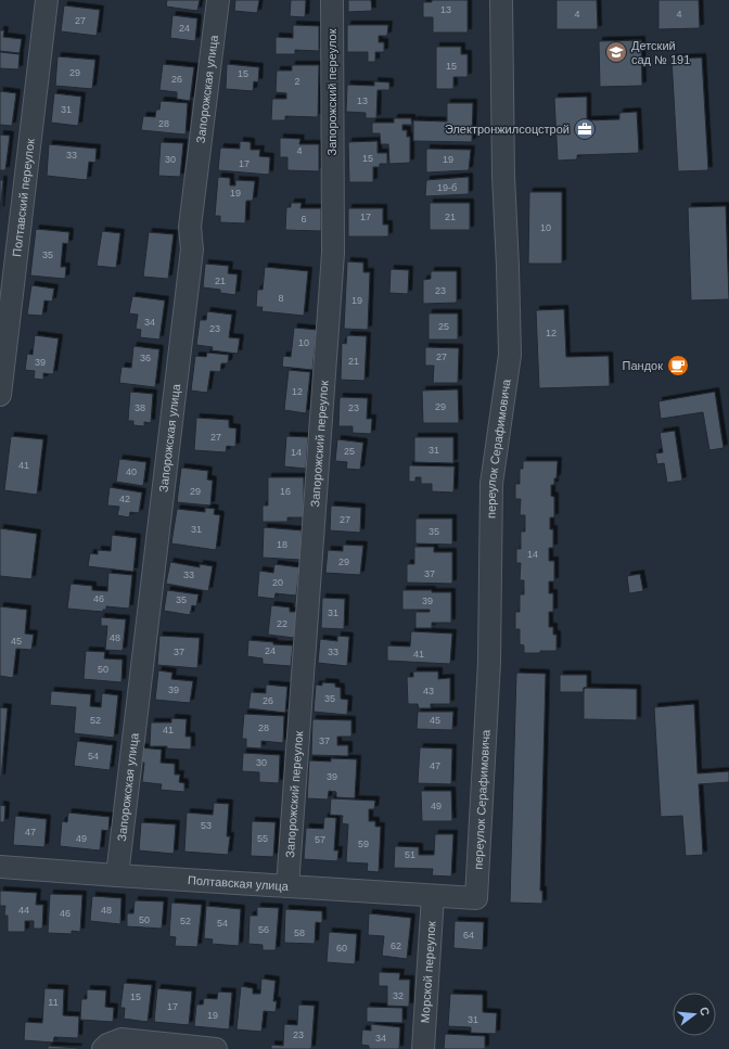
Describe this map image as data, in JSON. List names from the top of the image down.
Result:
{
  "streets": {
    "street": [
      "Запорожская улица",
      "Запорожский переулок",
      "Полтавский переулок",
      "переулок Серафимовича",
      "Полтавская улица",
      "Морской переулок"
    ]
  },
  "crossings": [
    ["Запорожская улица", "Полтавская улица"],
    ["Запорожский переулок", "Полтавская улица"],
    ["переулок Серафимовича", "Полтавская улица"],
    ["Полтавская улица", "Морской переулок"]
  ],
  "places": {
    "school or university": ["Детский сад № 191"],
    "office": ["Электронжилсоцстрой"],
    "cafe": ["Пандок"]
  },
  "house_numbers": [
    "13",
    "4",
    "4",
    "27",
    "24",
    "15",
    "29",
    "15",
    "26",
    "2",
    "13",
    "31",
    "28",
    "4",
    "33",
    "15",
    "30",
    "19",
    "17",
    "19-б",
    "19",
    "17",
    "21",
    "6",
    "10",
    "35",
    "21",
    "23",
    "8",
    "19",
    "34",
    "25",
    "23",
    "12",
    "10",
    "27",
    "36",
    "21",
    "39",
    "12",
    "29",
    "38",
    "23",
    "27",
    "31",
    "25",
    "14",
    "41",
    "40",
    "29",
    "16",
    "42",
    "27",
    "31",
    "35",
    "18",
    "14",
    "29",
    "37",
    "33",
    "20",
    "46",
    "35",
    "39",
    "31",
    "22",
    "48",
    "45",
    "24",
    "37",
    "33",
    "41",
    "50",
    "39",
    "43",
    "35",
    "26",
    "52",
    "45",
    "28",
    "41",
    "37",
    "54",
    "30",
    "47",
    "39",
    "49",
    "53",
    "47",
    "49",
    "55",
    "57",
    "59",
    "51",
    "44",
    "48",
    "46",
    "50",
    "52",
    "54",
    "56",
    "58",
    "64",
    "62",
    "60",
    "32",
    "15",
    "11",
    "17",
    "19",
    "31",
    "23",
    "34"
  ],
  "north": "right"
}
